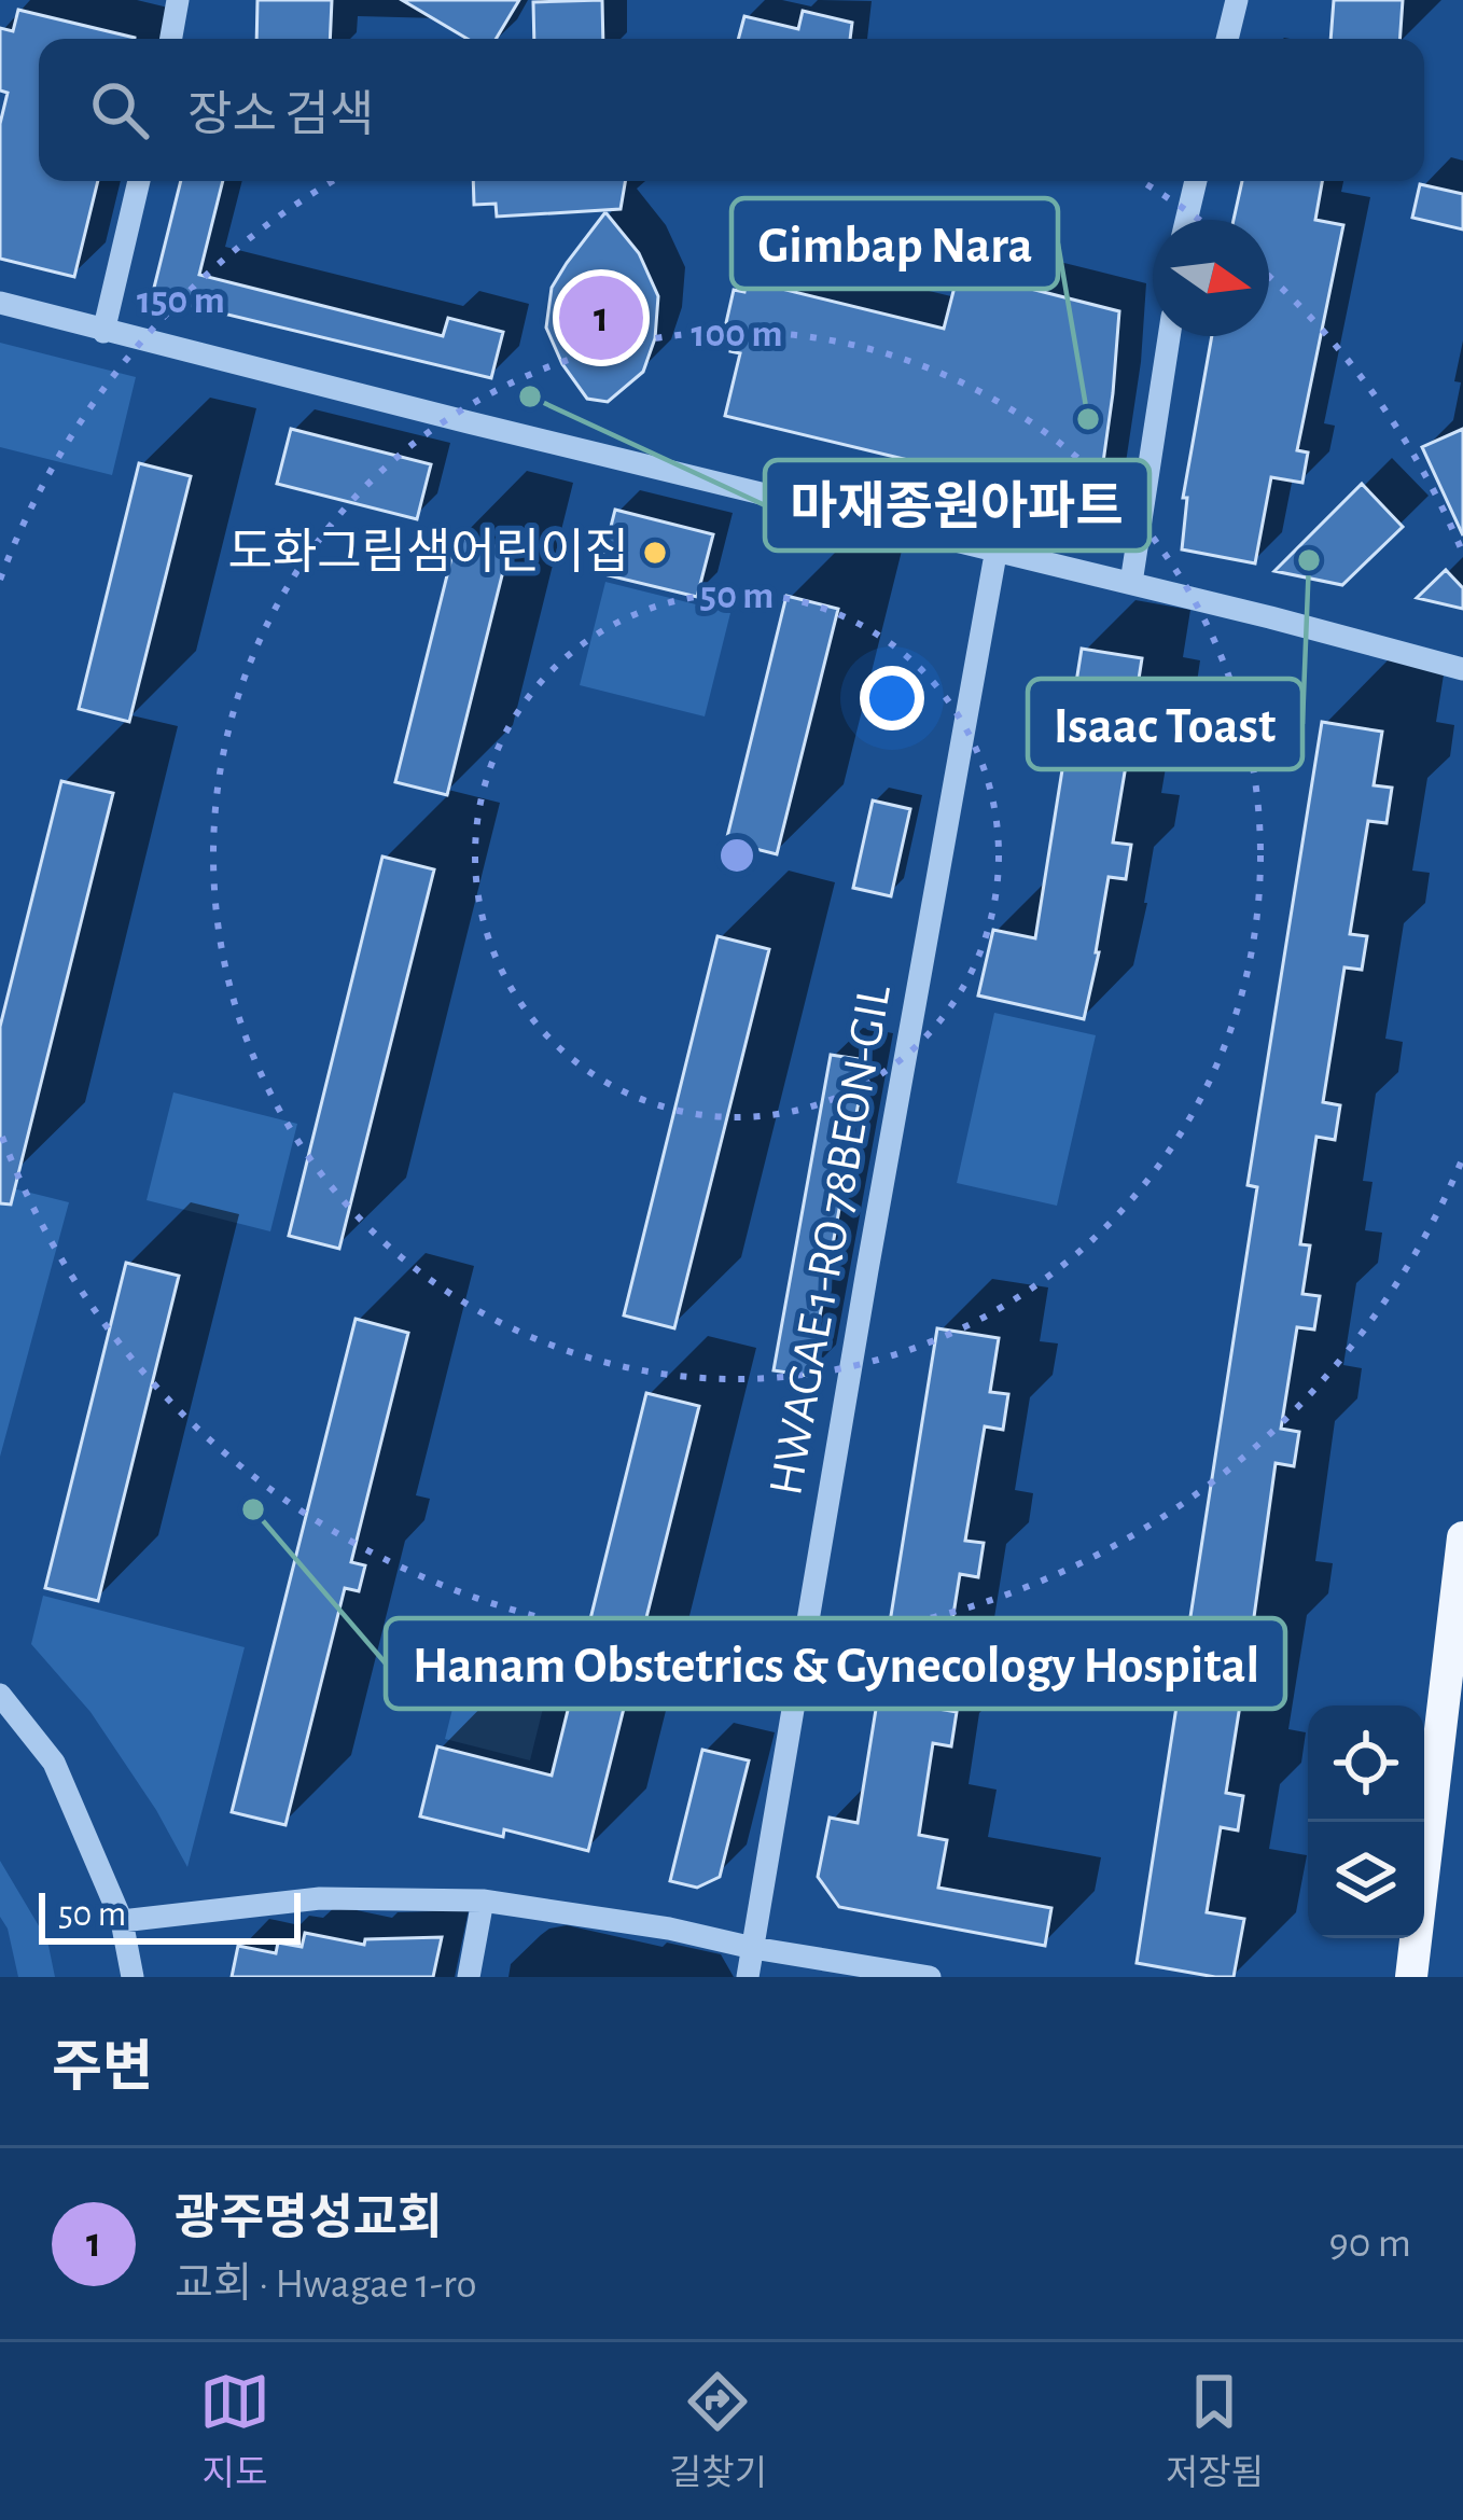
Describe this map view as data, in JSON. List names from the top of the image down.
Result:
{
  "streets": {
    "street": ["HWAGAE 1-RO 78BEON-GIL"]
  },
  "places": [
    "마재종원아파트",
    "Gimbap Nara",
    "도화그림샘어린이집",
    "Isaac Toast",
    "Hanam Obstetrics & Gynecology Hospital"
  ],
  "scale_bar": "50 m",
  "north": "right",
  "page": {
    "search": "장소 검색",
    "pins": "1",
    "scale": "50 m",
    "heading": "주변",
    "list": [
      {
        "mark": "1",
        "name": "광주명성교회",
        "note": "교회 · Hwagae 1-ro",
        "value": "90 m"
      }
    ],
    "nav": ["지도", "길찾기", "저장됨"]
  },
  "rings": ["150 m", "100 m", "50 m"]
}
